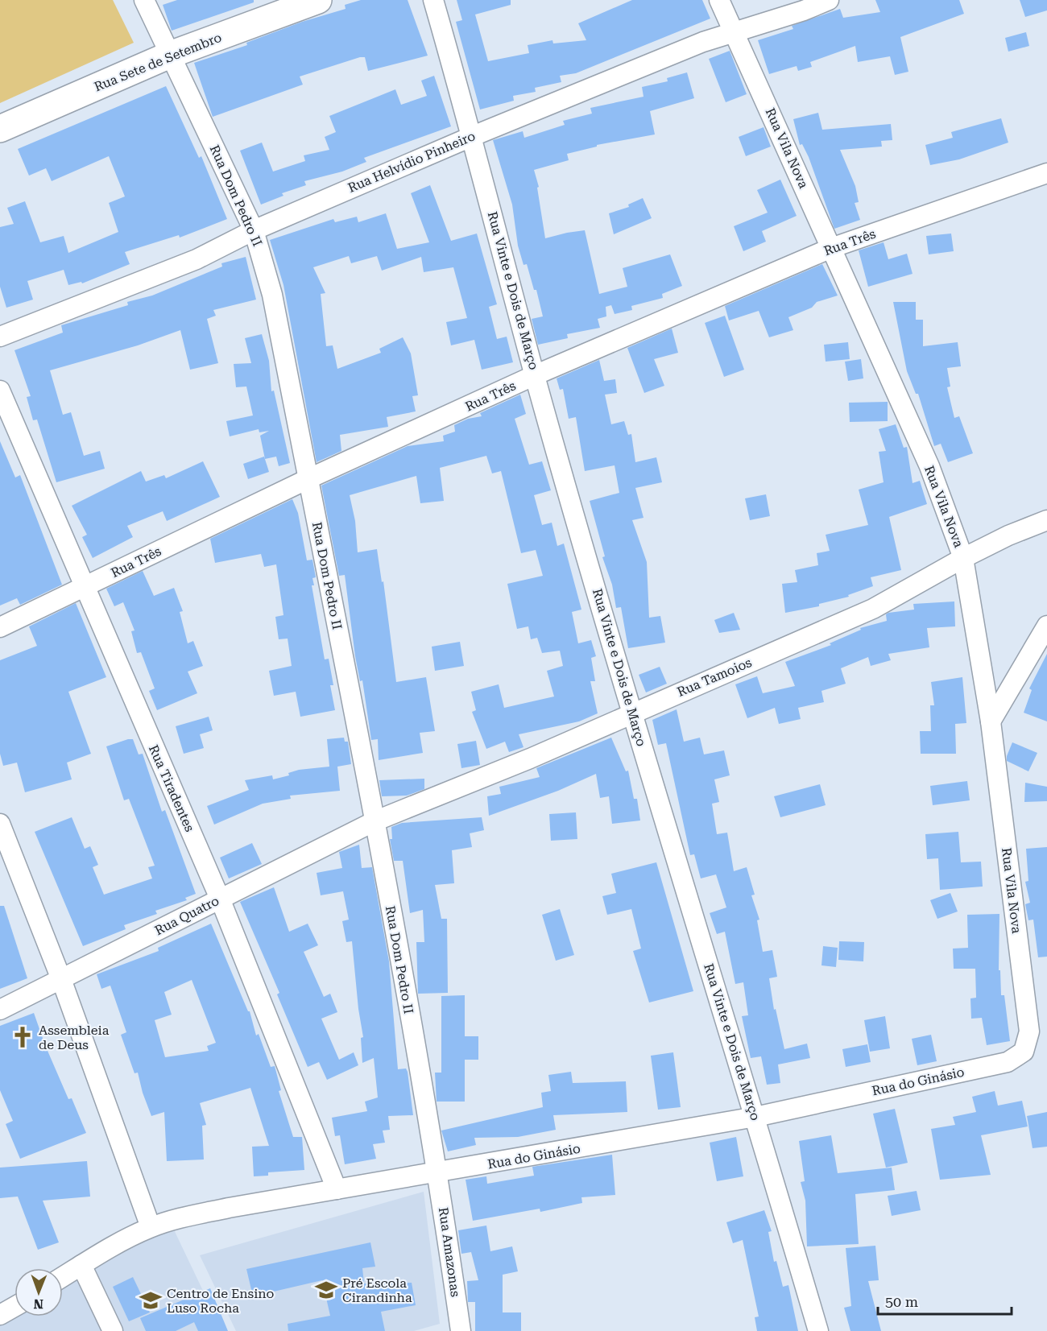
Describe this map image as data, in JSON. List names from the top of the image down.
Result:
{
  "streets": {
    "street": [
      "Rua Sete de Setembro",
      "Rua Vila Nova",
      "Rua Helvídio Pinheiro",
      "Rua Dom Pedro II",
      "Rua Três",
      "Rua Vinte e Dois de Março",
      "Rua Tamoios",
      "Rua Tiradentes",
      "Rua Quatro",
      "Rua do Ginásio",
      "Rua Amazonas"
    ]
  },
  "crossings": [
    ["Rua Sete de Setembro", "Rua Dom Pedro II"],
    ["Rua Vila Nova", "Rua Helvídio Pinheiro"],
    ["Rua Vila Nova", "Rua Três"],
    ["Rua Vila Nova", "Rua Tamoios"],
    ["Rua Vila Nova", "Rua do Ginásio"],
    ["Rua Helvídio Pinheiro", "Rua Dom Pedro II"],
    ["Rua Helvídio Pinheiro", "Rua Vinte e Dois de Março"],
    ["Rua Dom Pedro II", "Rua Três"],
    ["Rua Dom Pedro II", "Rua Tamoios"],
    ["Rua Dom Pedro II", "Rua Quatro"],
    ["Rua Dom Pedro II", "Rua do Ginásio"],
    ["Rua Dom Pedro II", "Rua Amazonas"],
    ["Rua Três", "Rua Vinte e Dois de Março"],
    ["Rua Três", "Rua Tiradentes"],
    ["Rua Vinte e Dois de Março", "Rua Tamoios"],
    ["Rua Vinte e Dois de Março", "Rua do Ginásio"],
    ["Rua Tamoios", "Rua Quatro"],
    ["Rua Tiradentes", "Rua Quatro"],
    ["Rua Tiradentes", "Rua do Ginásio"],
    ["Rua do Ginásio", "Rua Amazonas"]
  ],
  "places": {
    "church": ["Assembleia de Deus"],
    "school or university": ["Pré Escola Cirandinha", "Centro de Ensino Luso Rocha"]
  },
  "scale_bar": "50 m",
  "north": "bottom"
}
